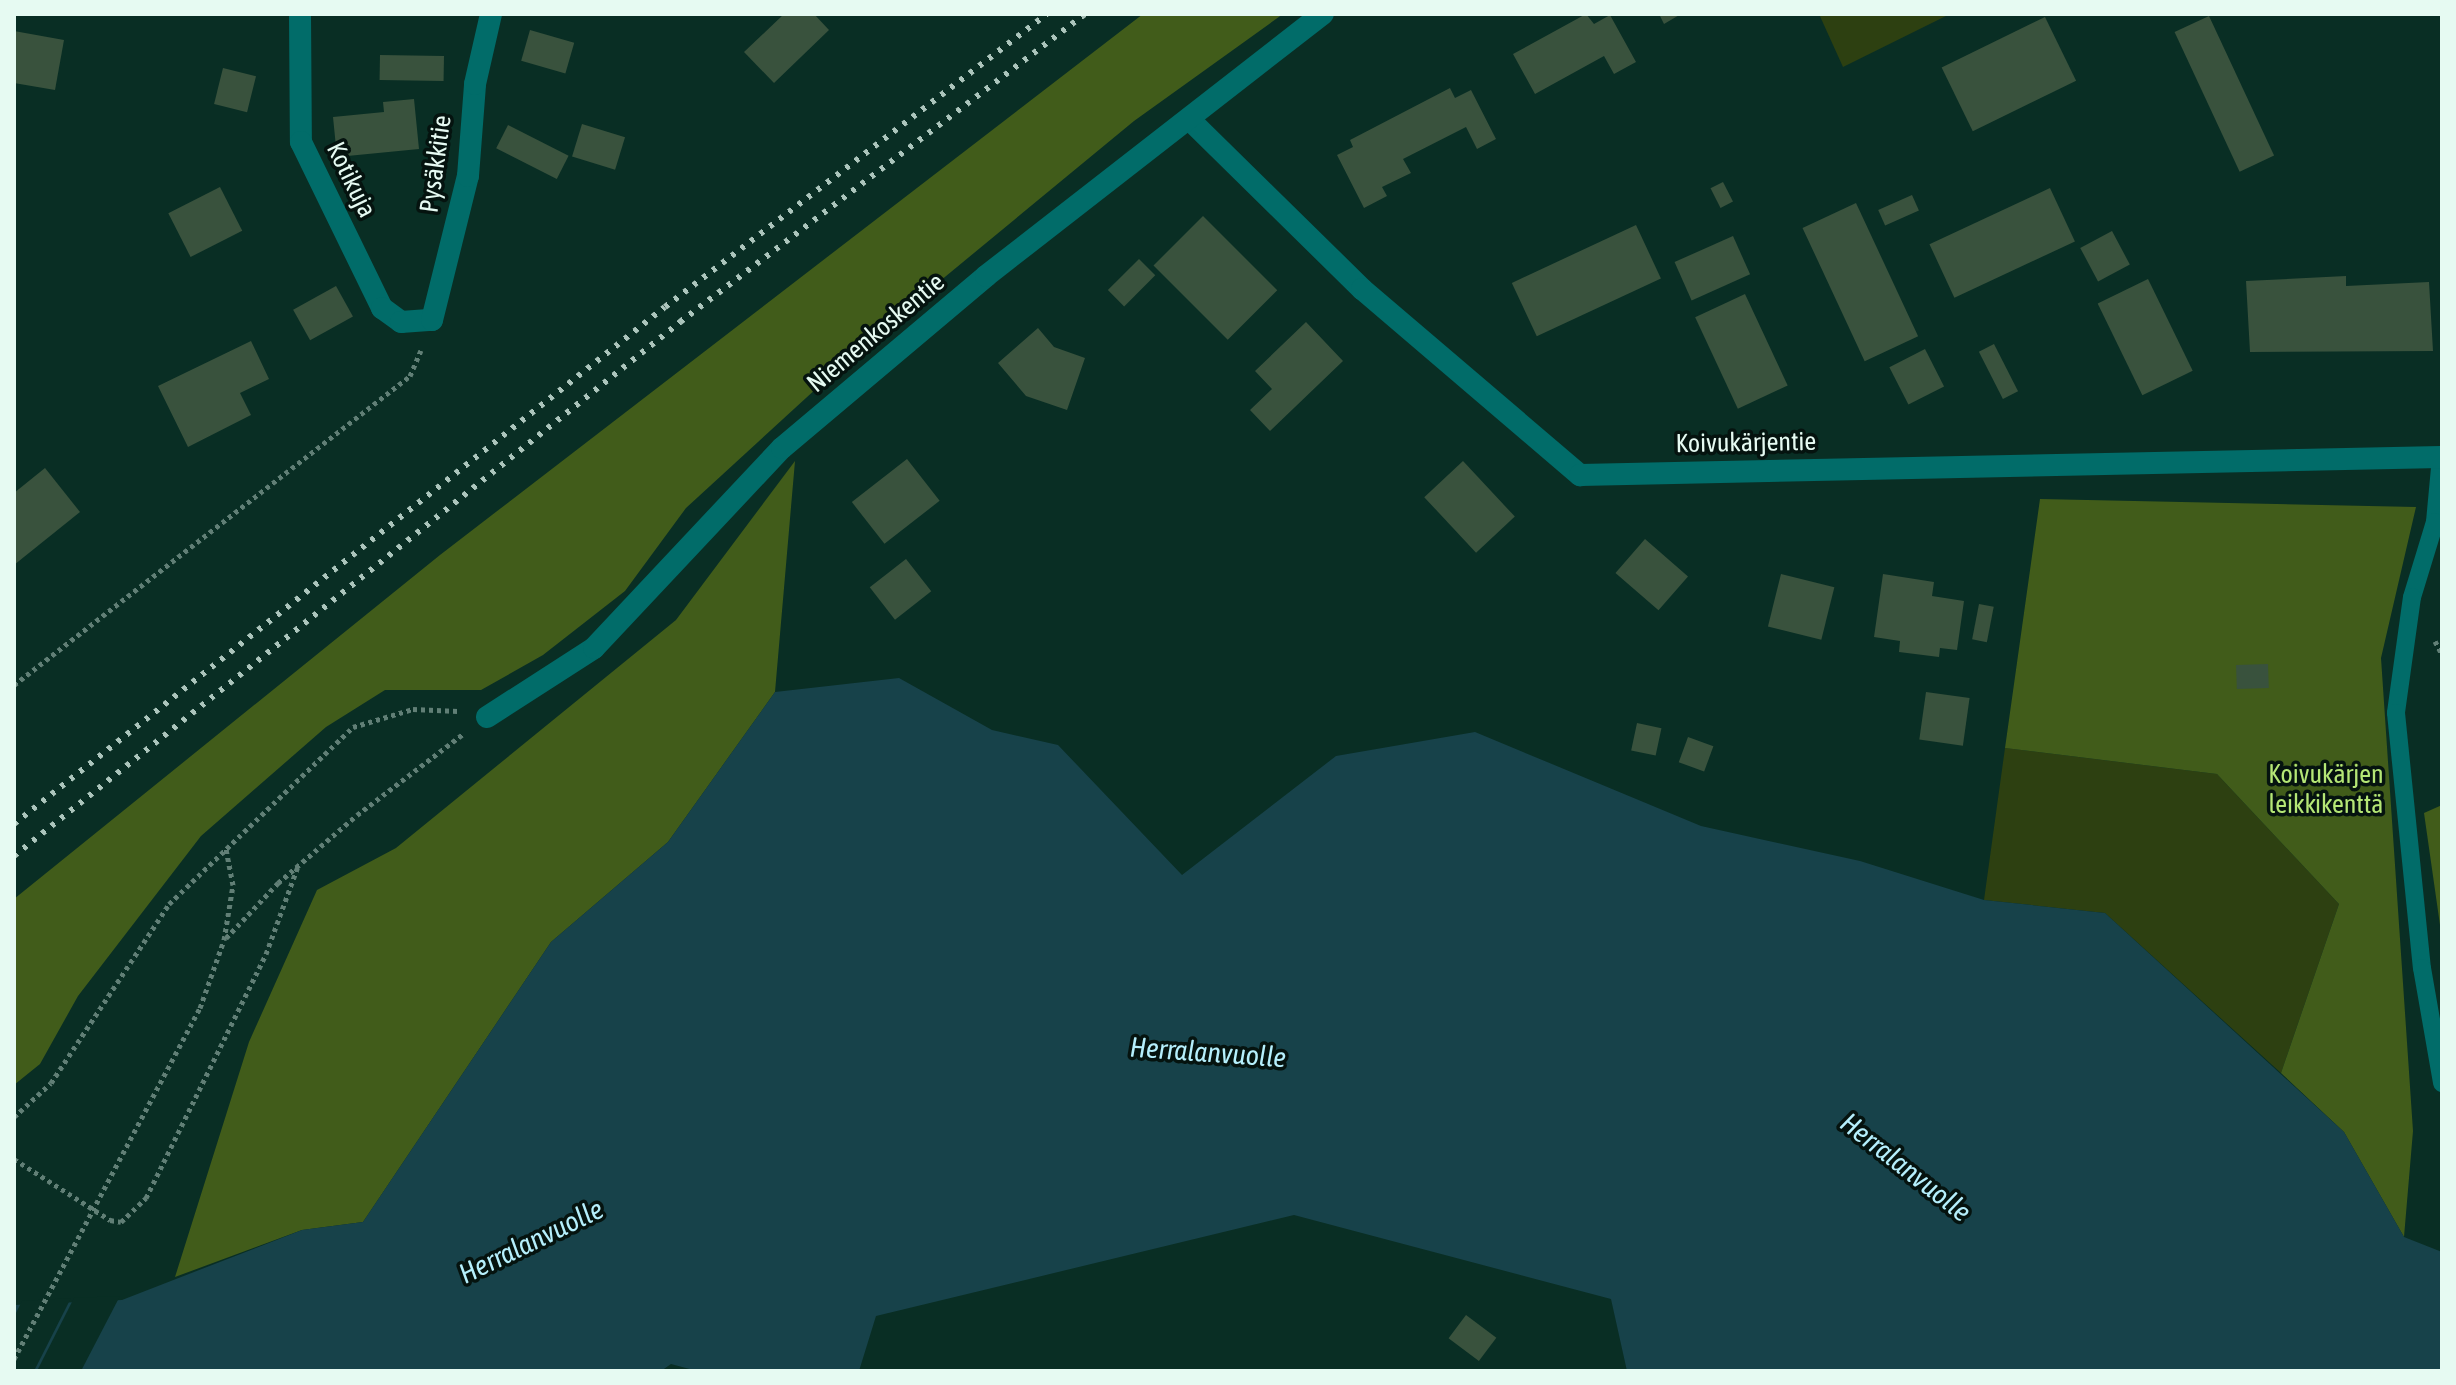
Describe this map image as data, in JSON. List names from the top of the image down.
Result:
{
  "streets": {
    "street": [
      "Pysäkkitie",
      "Kotikuja",
      "Niemenkoskentie",
      "Koivukärjentie"
    ]
  },
  "crossings": [
    ["Pysäkkitie", "Kotikuja"],
    ["Niemenkoskentie", "Koivukärjentie"]
  ],
  "water": ["Herralanvuolle"],
  "parks": ["Koivukärjen leikkikenttä"]
}
